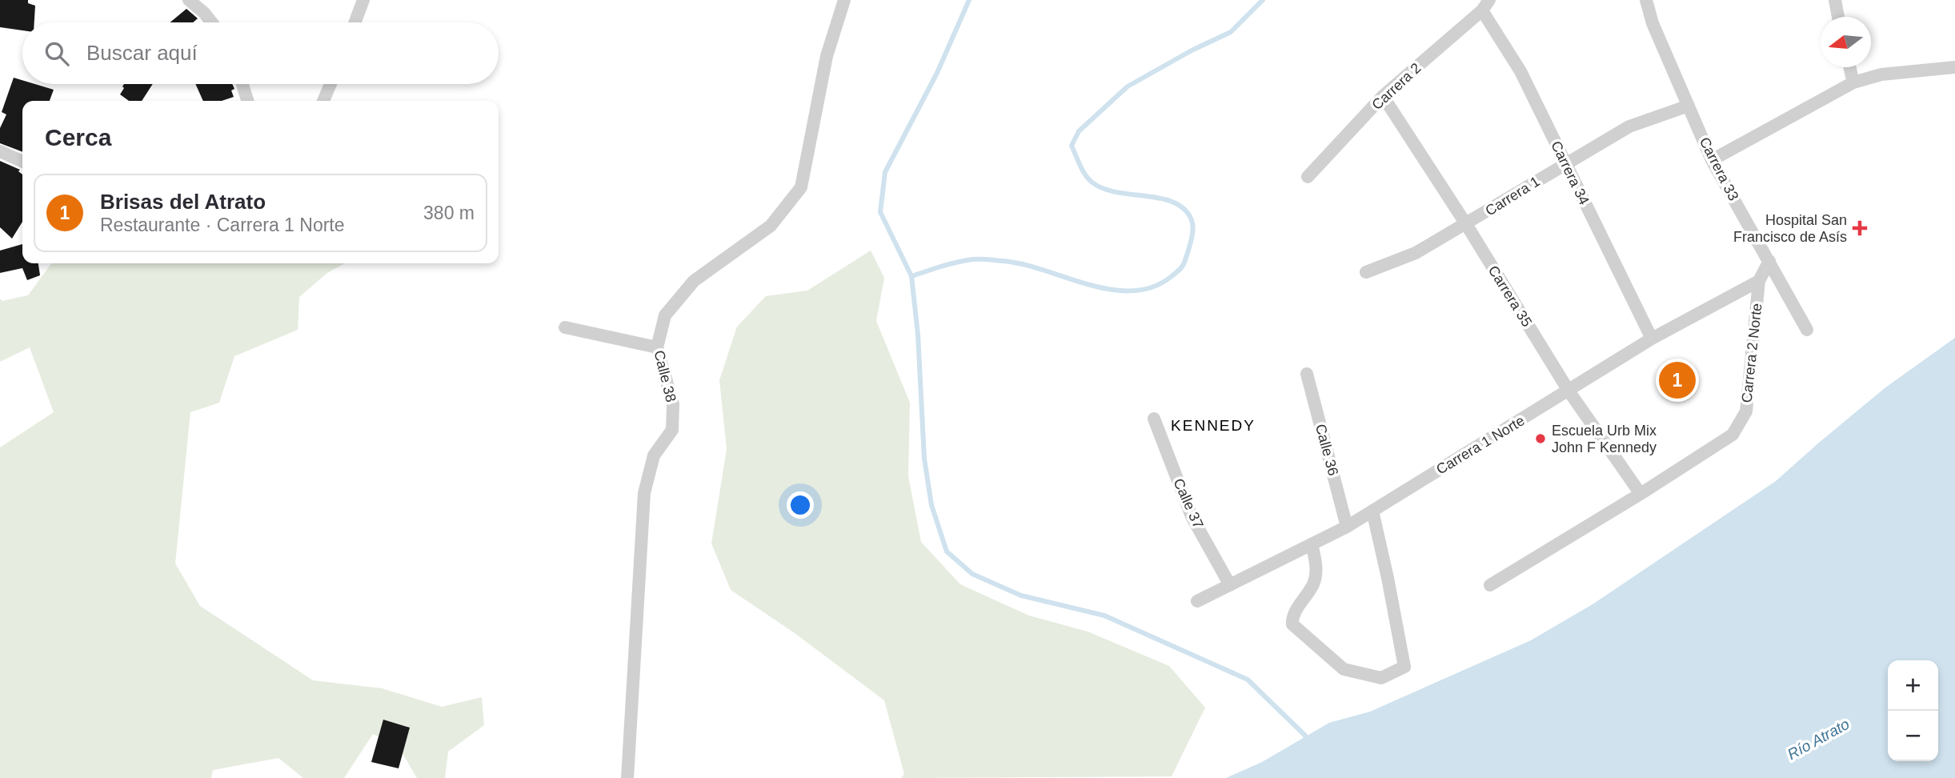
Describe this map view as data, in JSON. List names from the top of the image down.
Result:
{
  "streets": {
    "street": [
      "Carrera 2",
      "Carrera 33",
      "Carrera 34",
      "Carrera 1",
      "Carrera 35",
      "Carrera 2 Norte",
      "Calle 38",
      "Carrera 1 Norte",
      "Calle 36",
      "Calle 37"
    ]
  },
  "crossings": [
    ["Carrera 2", "Carrera 34"],
    ["Carrera 2", "Carrera 35"],
    ["Carrera 33", "Carrera 1"],
    ["Carrera 33", "Carrera 2 Norte"],
    ["Carrera 34", "Carrera 1"],
    ["Carrera 34", "Carrera 1 Norte"],
    ["Carrera 1", "Carrera 35"],
    ["Carrera 35", "Carrera 2 Norte"],
    ["Carrera 35", "Carrera 1 Norte"],
    ["Carrera 2 Norte", "Carrera 1 Norte"],
    ["Carrera 1 Norte", "Calle 36"],
    ["Carrera 1 Norte", "Calle 37"]
  ],
  "districts": ["KENNEDY"],
  "water": ["Río Atrato"],
  "places": {
    "health": ["Hospital San Francisco de Asís"],
    "other": ["Escuela Urb Mix John F Kennedy"]
  },
  "north": "left",
  "page": {
    "search": "Buscar aquí",
    "heading": "Cerca",
    "list": [
      {
        "mark": "1",
        "name": "Brisas del Atrato",
        "note": "Restaurante · Carrera 1 Norte",
        "value": "380 m"
      }
    ],
    "pins": "1",
    "map_buttons": ["+", "−"]
  }
}
